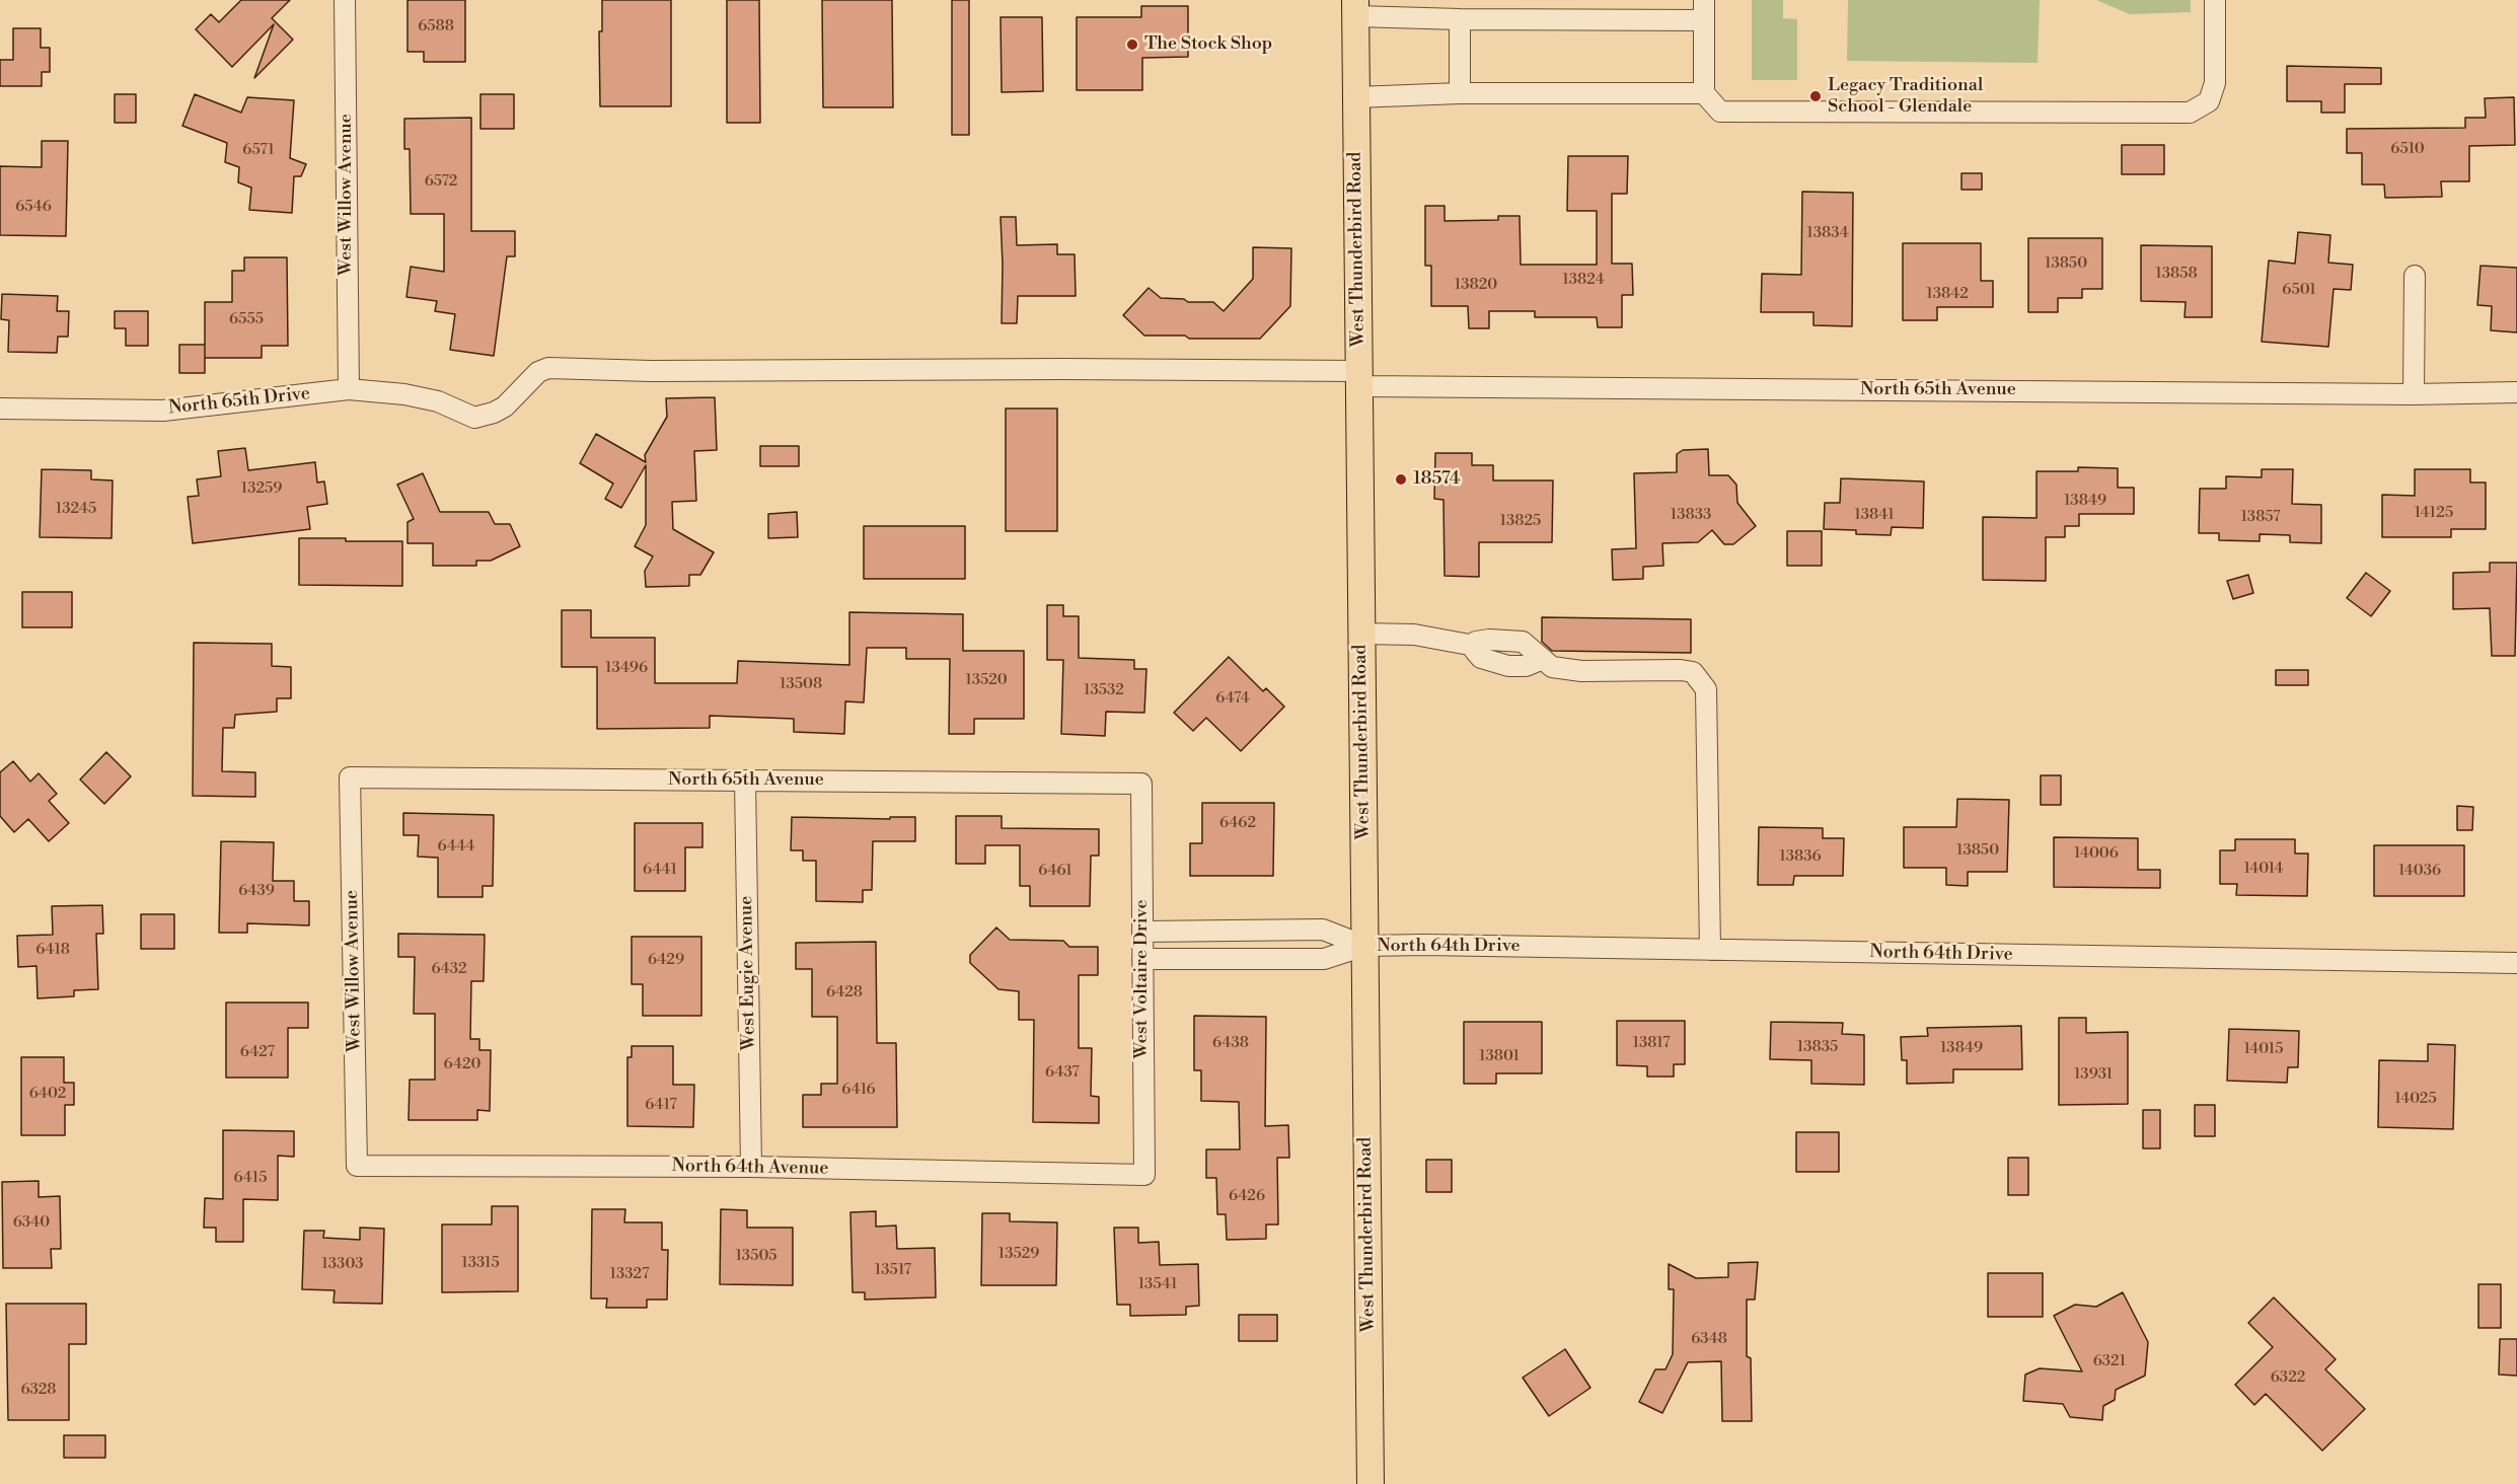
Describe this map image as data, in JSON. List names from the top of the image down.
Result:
{
  "streets": {
    "main road": ["West Thunderbird Road"],
    "street": [
      "West Willow Avenue",
      "North 65th Avenue",
      "North 65th Drive",
      "North 64th Drive",
      "West Eugie Avenue",
      "West Voltaire Drive",
      "North 64th Avenue"
    ]
  },
  "crossings": [
    ["West Willow Avenue", "North 65th Avenue"],
    ["West Willow Avenue", "North 65th Drive"],
    ["West Willow Avenue", "North 64th Avenue"],
    ["West Thunderbird Road", "North 65th Avenue"],
    ["West Thunderbird Road", "North 64th Drive"],
    ["North 65th Avenue", "North 65th Drive"],
    ["North 65th Avenue", "West Eugie Avenue"],
    ["North 65th Avenue", "West Voltaire Drive"],
    ["North 64th Drive", "West Voltaire Drive"],
    ["West Eugie Avenue", "North 64th Avenue"],
    ["West Voltaire Drive", "North 64th Avenue"]
  ],
  "places": ["The Stock Shop", "Legacy Traditional School - Glendale", "18574"],
  "house_numbers": [
    "6588",
    "6510",
    "6571",
    "6572",
    "6546",
    "13834",
    "13850",
    "13858",
    "13824",
    "13820",
    "6501",
    "13842",
    "6555",
    "13259",
    "13849",
    "13245",
    "14125",
    "13833",
    "13841",
    "13857",
    "13825",
    "13496",
    "13520",
    "13508",
    "13532",
    "6474",
    "6462",
    "6444",
    "13850",
    "14006",
    "13836",
    "14014",
    "6441",
    "6461",
    "14036",
    "6439",
    "6418",
    "6429",
    "6432",
    "6428",
    "6438",
    "13817",
    "13835",
    "13849",
    "14015",
    "6427",
    "13801",
    "6420",
    "6437",
    "13931",
    "6416",
    "6402",
    "14025",
    "6417",
    "6415",
    "6426",
    "6340",
    "13529",
    "13505",
    "13315",
    "13303",
    "13517",
    "13327",
    "13541",
    "6348",
    "6321",
    "6322",
    "6328"
  ]
}
